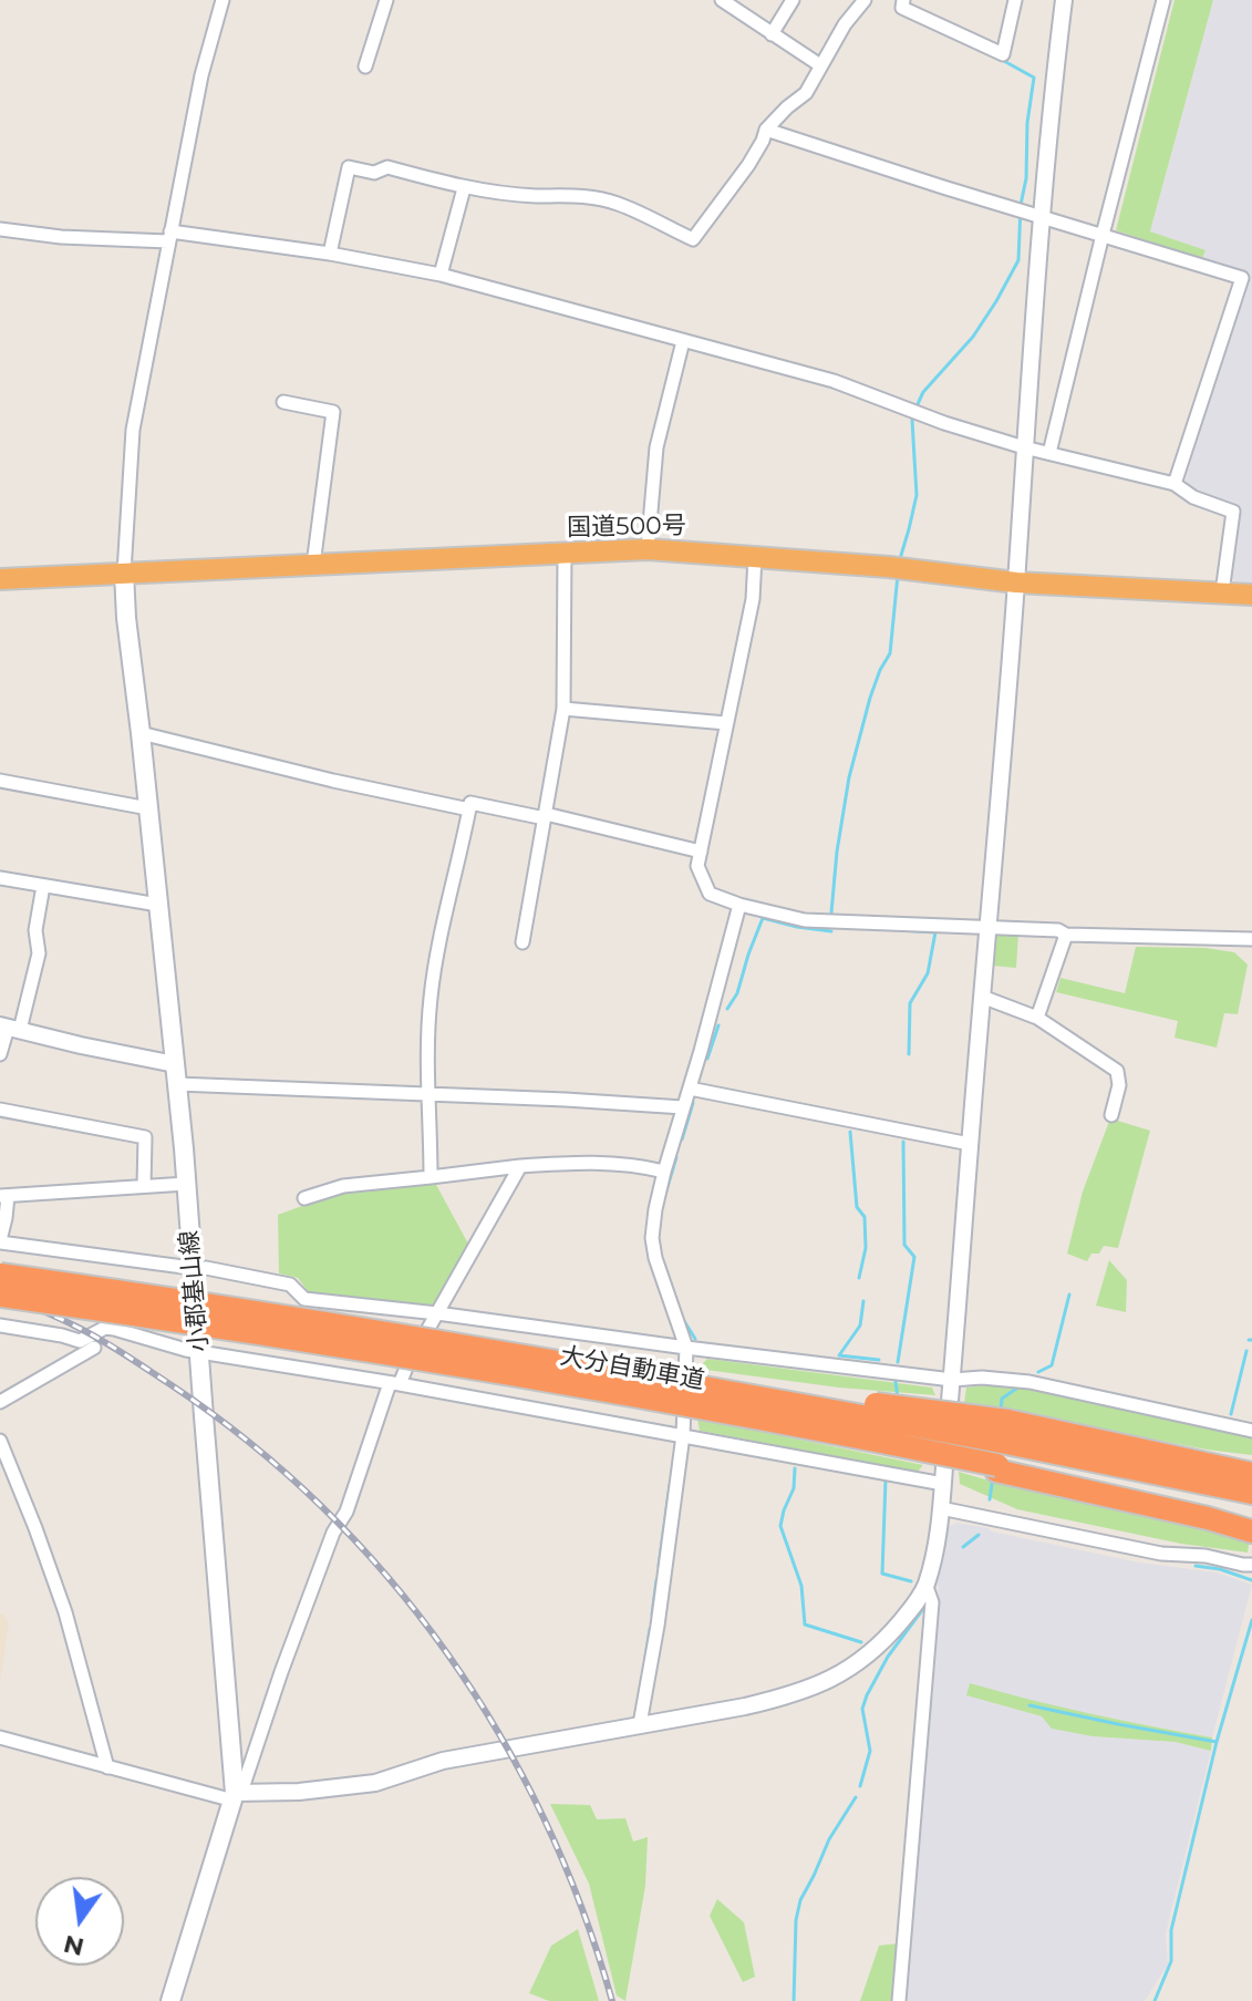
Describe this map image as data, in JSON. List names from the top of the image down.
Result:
{
  "streets": {
    "highway": ["国道500号", "大分自動車道"],
    "main road": ["小郡基山線"]
  },
  "crossings": [
    ["国道500号", "小郡基山線"]
  ],
  "north": "bottom"
}
